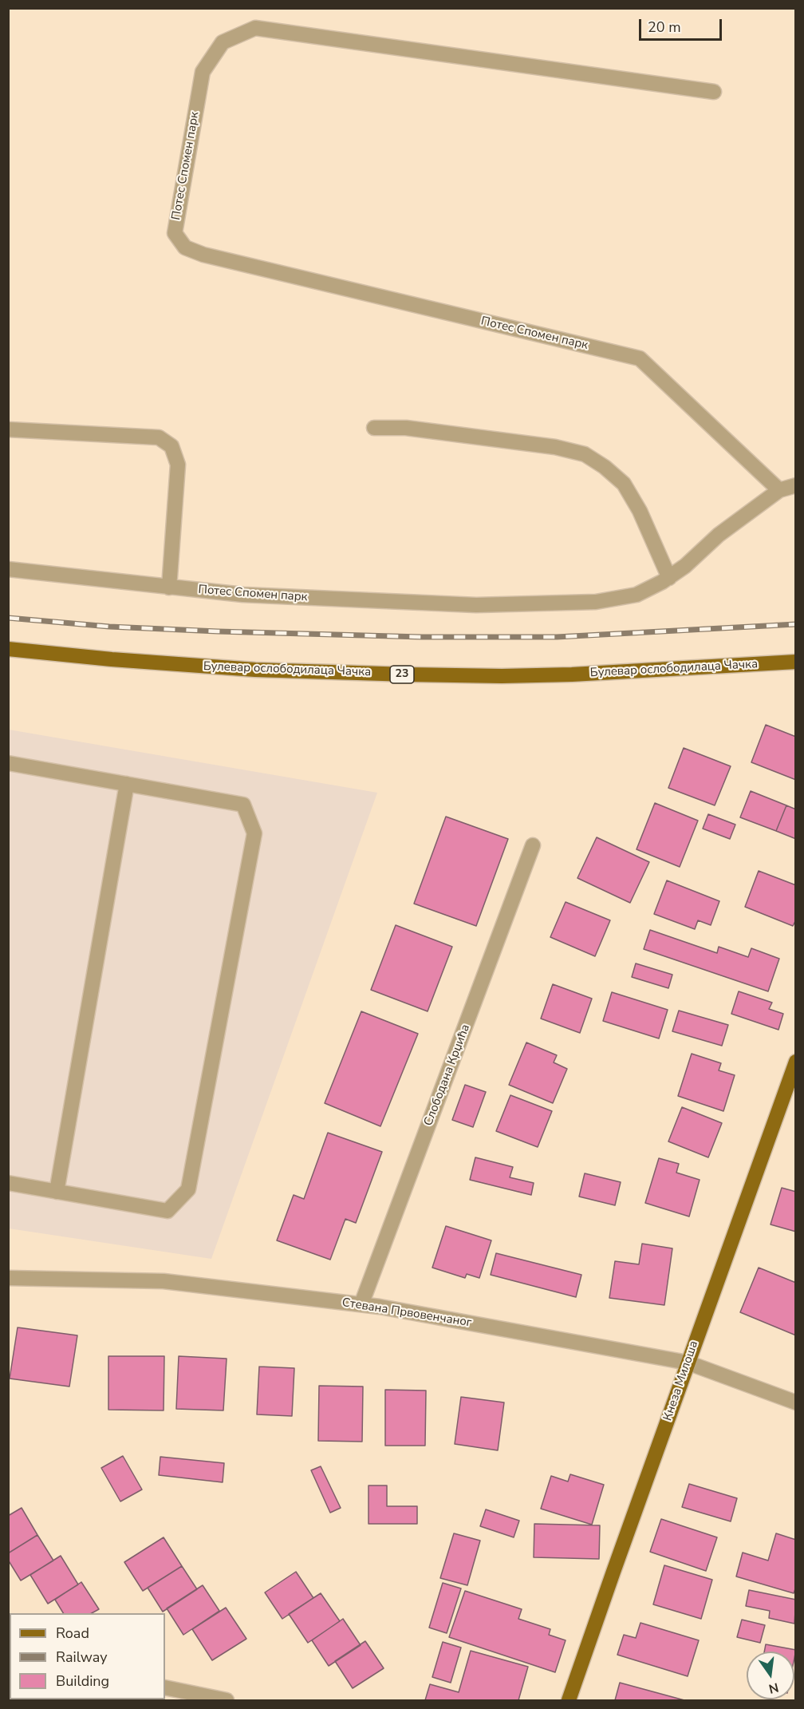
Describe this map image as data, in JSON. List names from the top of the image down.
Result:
{
  "streets": {
    "main road": ["Булевар ослободилаца Чачка", "23", "Кнеза Милоша"],
    "street": ["Потес Спомен парк", "Слободана Крџића", "Стевана Првовенчаног"]
  },
  "crossings": [
    ["Слободана Крџића", "Стевана Првовенчаног"],
    ["Стевана Првовенчаног", "Кнеза Милоша"]
  ],
  "legend": ["Road", "Railway", "Building"],
  "scale_bar": "20 m",
  "north": "bottom"
}
